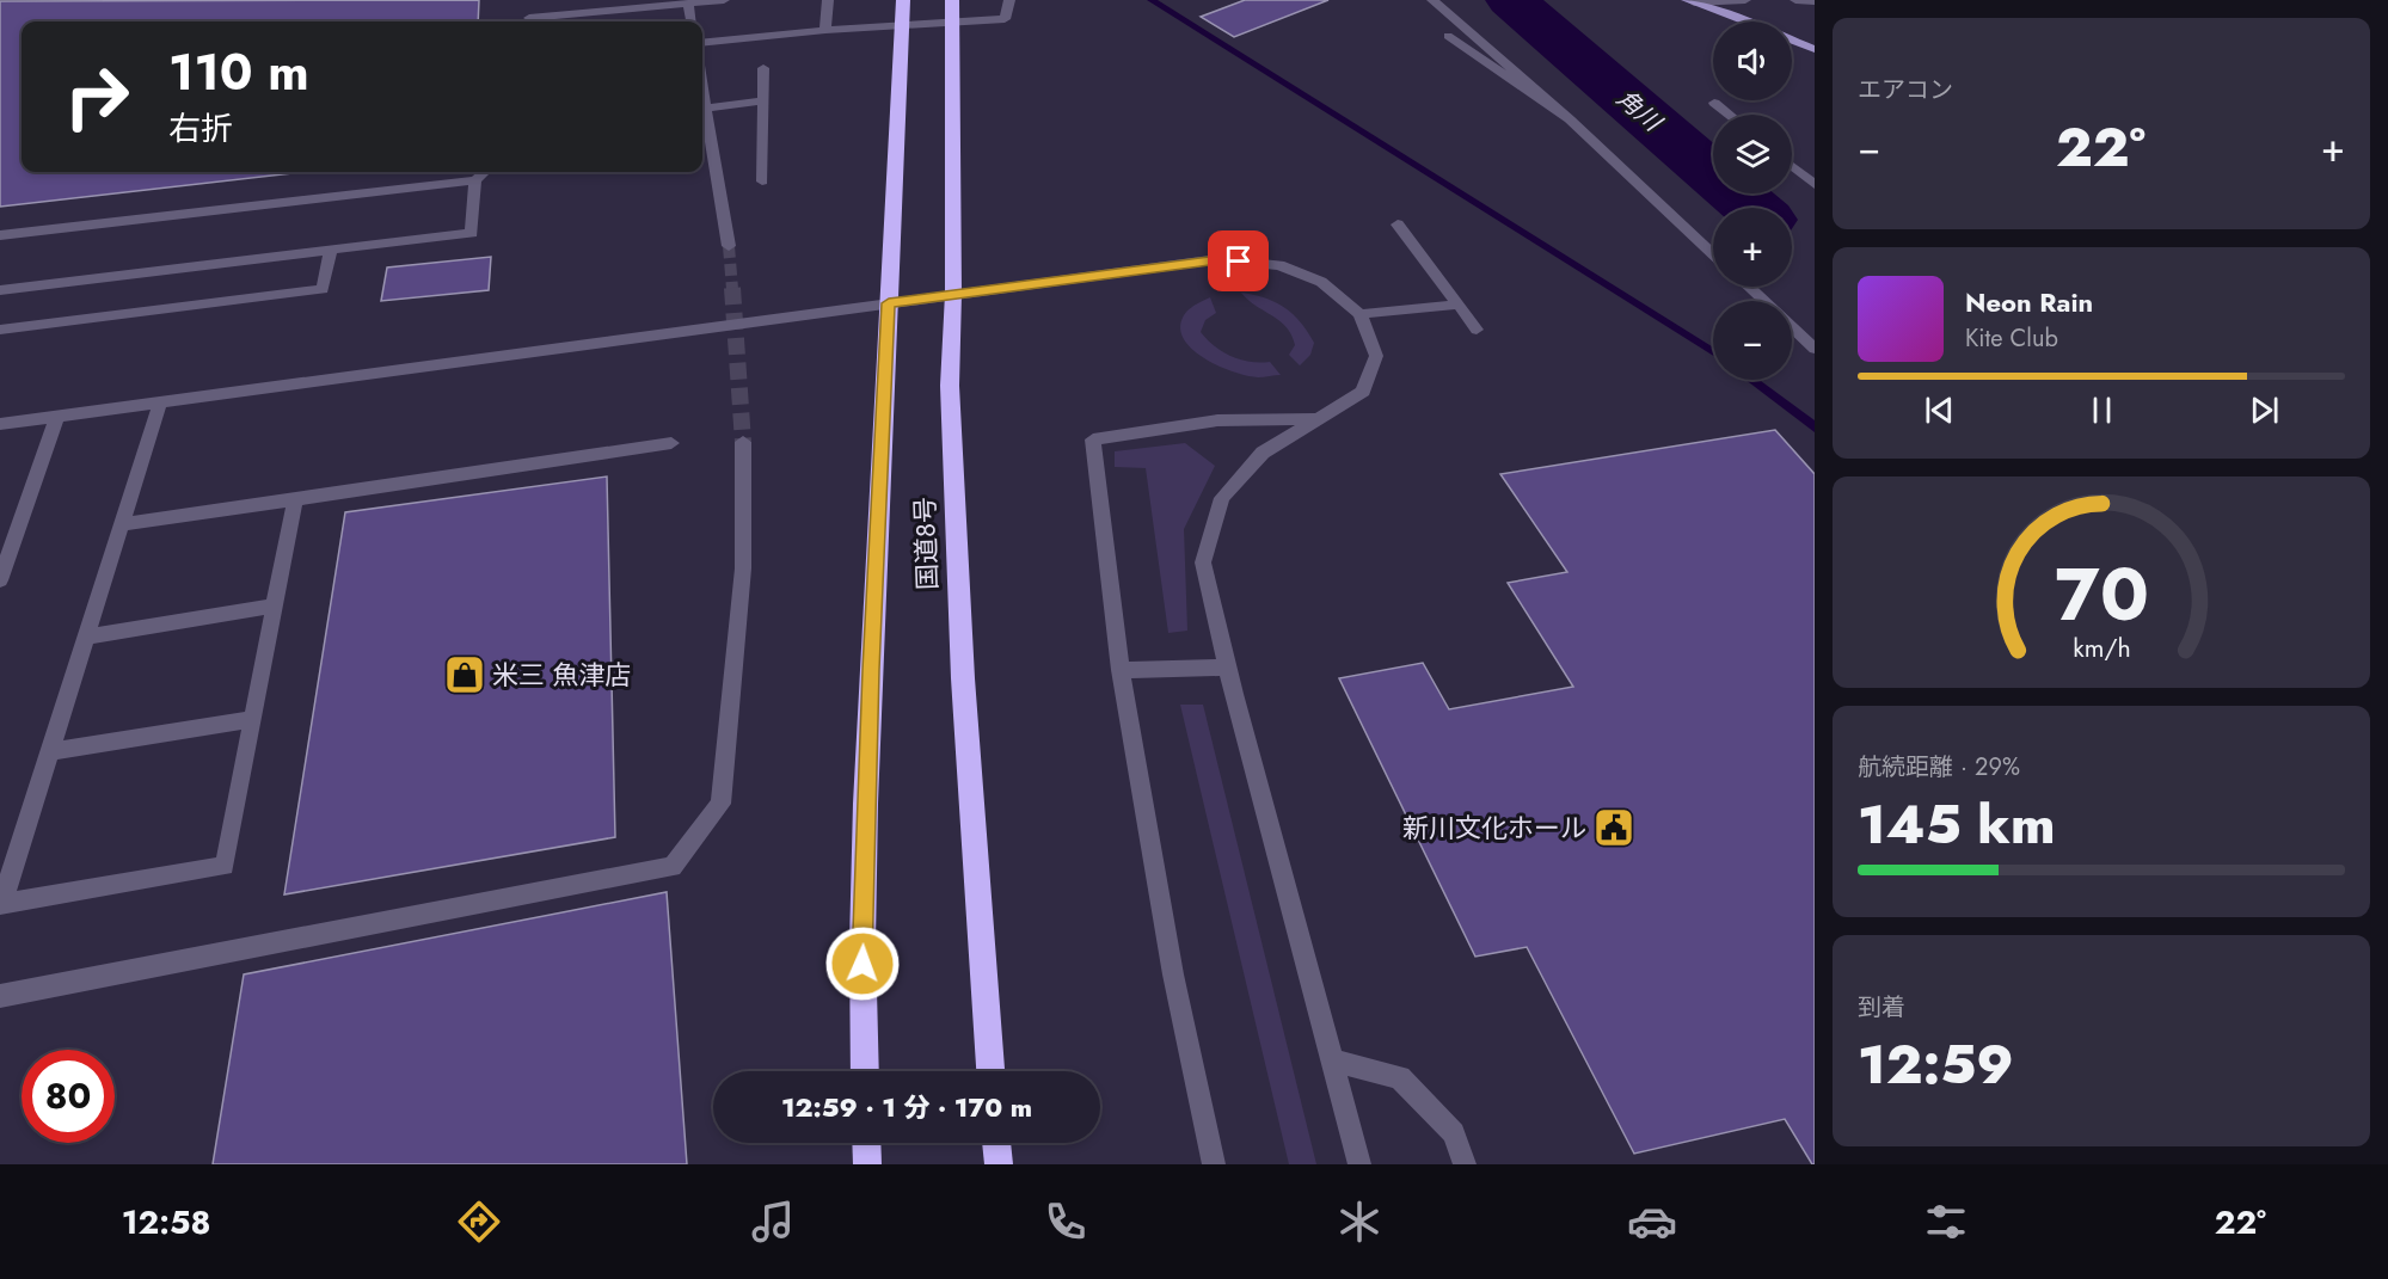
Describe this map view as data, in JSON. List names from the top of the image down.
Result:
{
  "streets": {
    "highway": ["国道8号"]
  },
  "water": ["角川"],
  "places": {
    "shop": ["米三 魚津店"],
    "public building": ["新川文化ホール"]
  },
  "page": {
    "tile": [
      "エアコン",
      ["航続距離 · 29%", "145 km"],
      ["到着", "12:59"]
    ],
    "map_buttons": ["+", "−"],
    "turn": ["110 m", "右折"],
    "heat": ["−", "22°", "+"],
    "song": ["Neon Rain", "Kite Club"],
    "limit": "80",
    "trip": "12:59 · 1 分 · 170 m",
    "tabs": ["12:58", "22°"],
    "gauge": ["70", "km/h"]
  }
}
